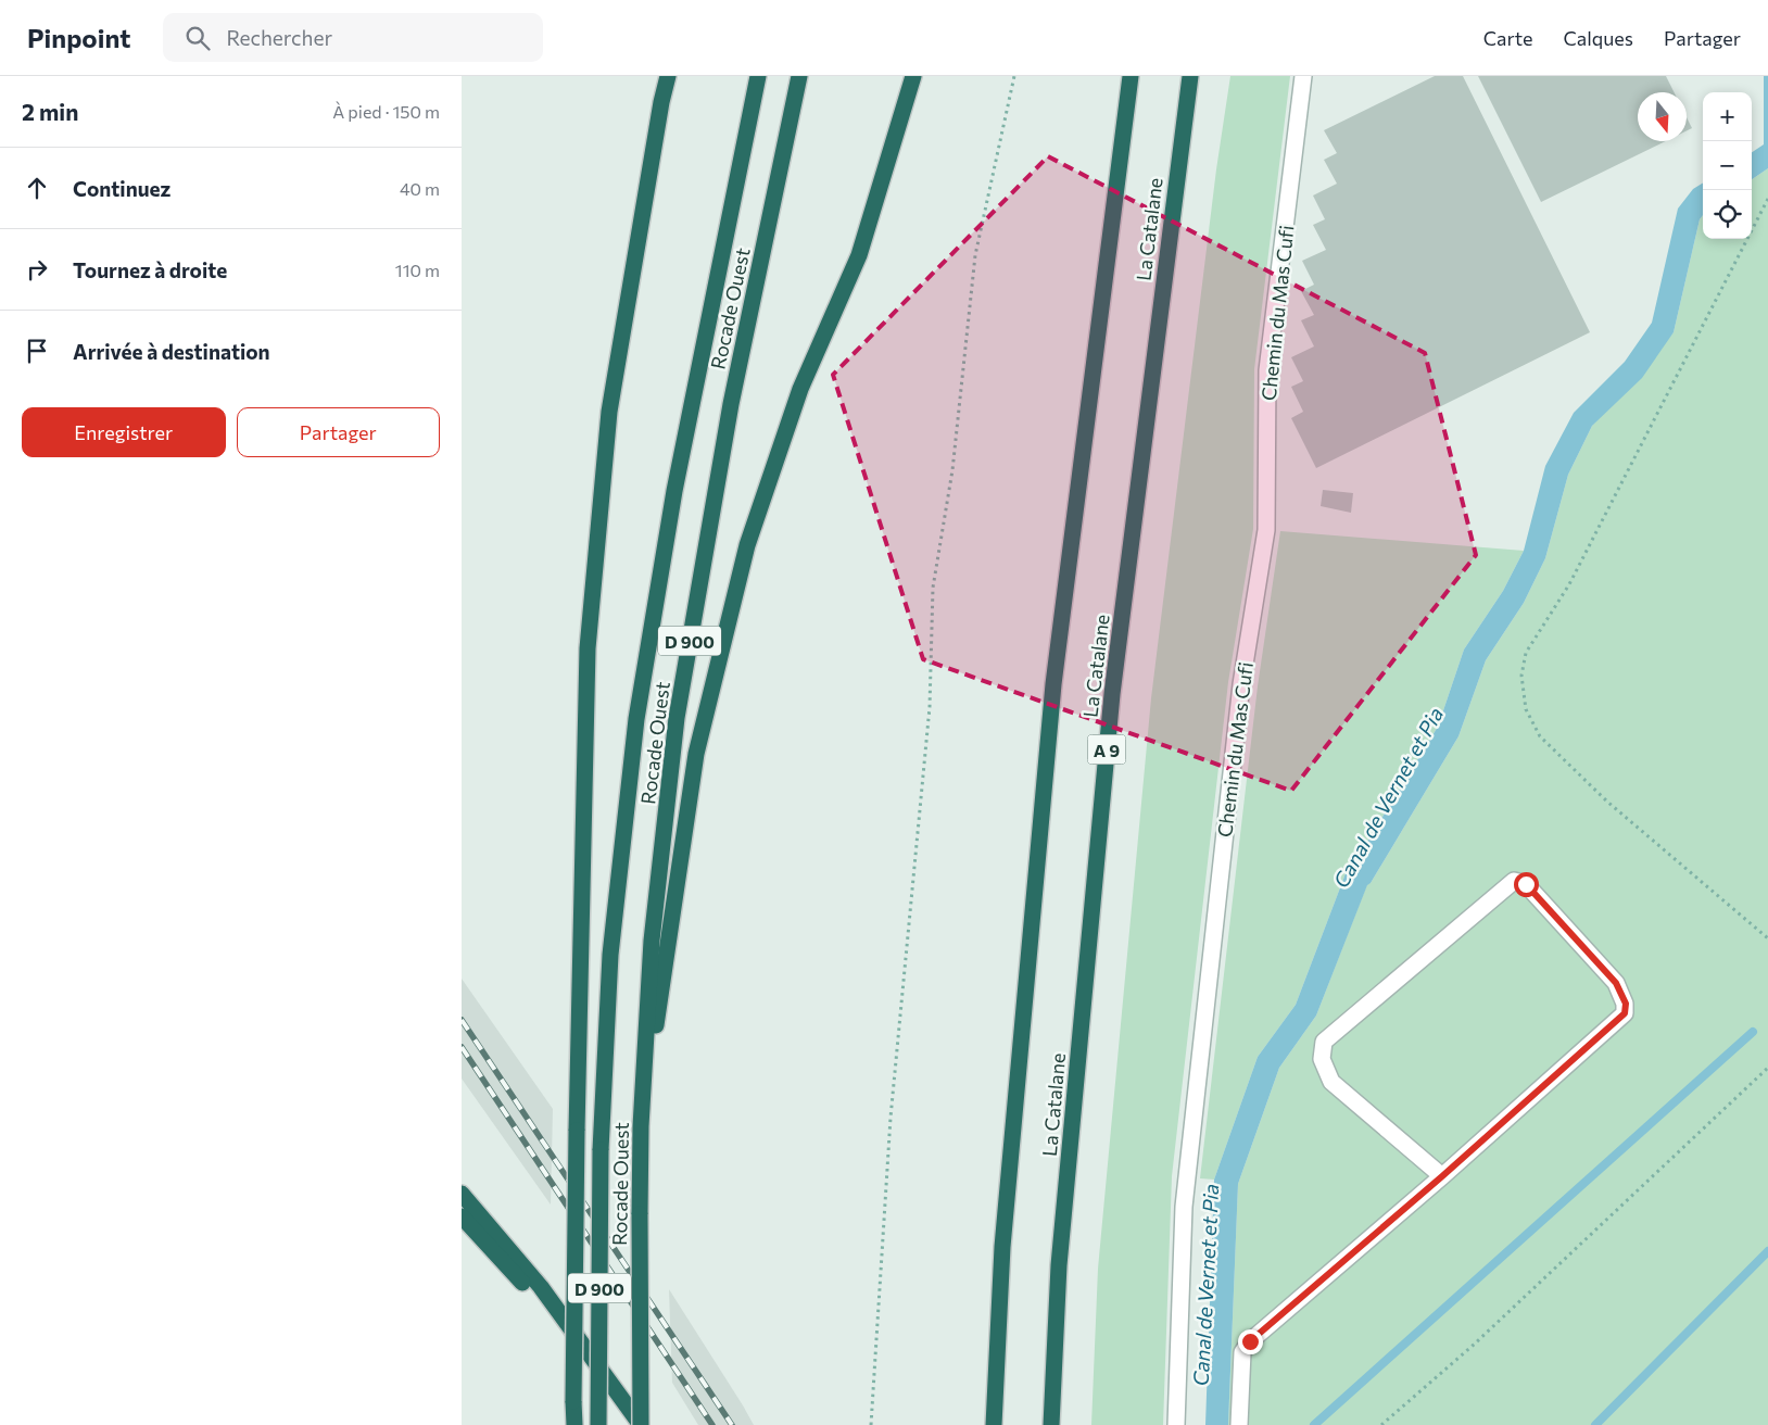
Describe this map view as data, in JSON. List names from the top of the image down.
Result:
{
  "streets": {
    "highway": [
      "La Catalane",
      "Rocade Ouest",
      "D 900",
      "A 9"
    ],
    "street": ["Chemin du Mas Cufi"]
  },
  "crossings": [
    ["Rocade Ouest", "D 900"]
  ],
  "water": ["Canal de Vernet et Pia"],
  "north": "bottom",
  "page": {
    "header": "Pinpoint",
    "search": "Rechercher",
    "nav": ["Carte", "Calques", "Partager"],
    "heading": ["2 min", "À pied · 150 m"],
    "map_buttons": ["+", "−"],
    "list": [
      ["Continuez", "40 m"],
      ["Tournez à droite", "110 m"],
      "Arrivée à destination"
    ],
    "buttons": ["Enregistrer", "Partager"]
  }
}
